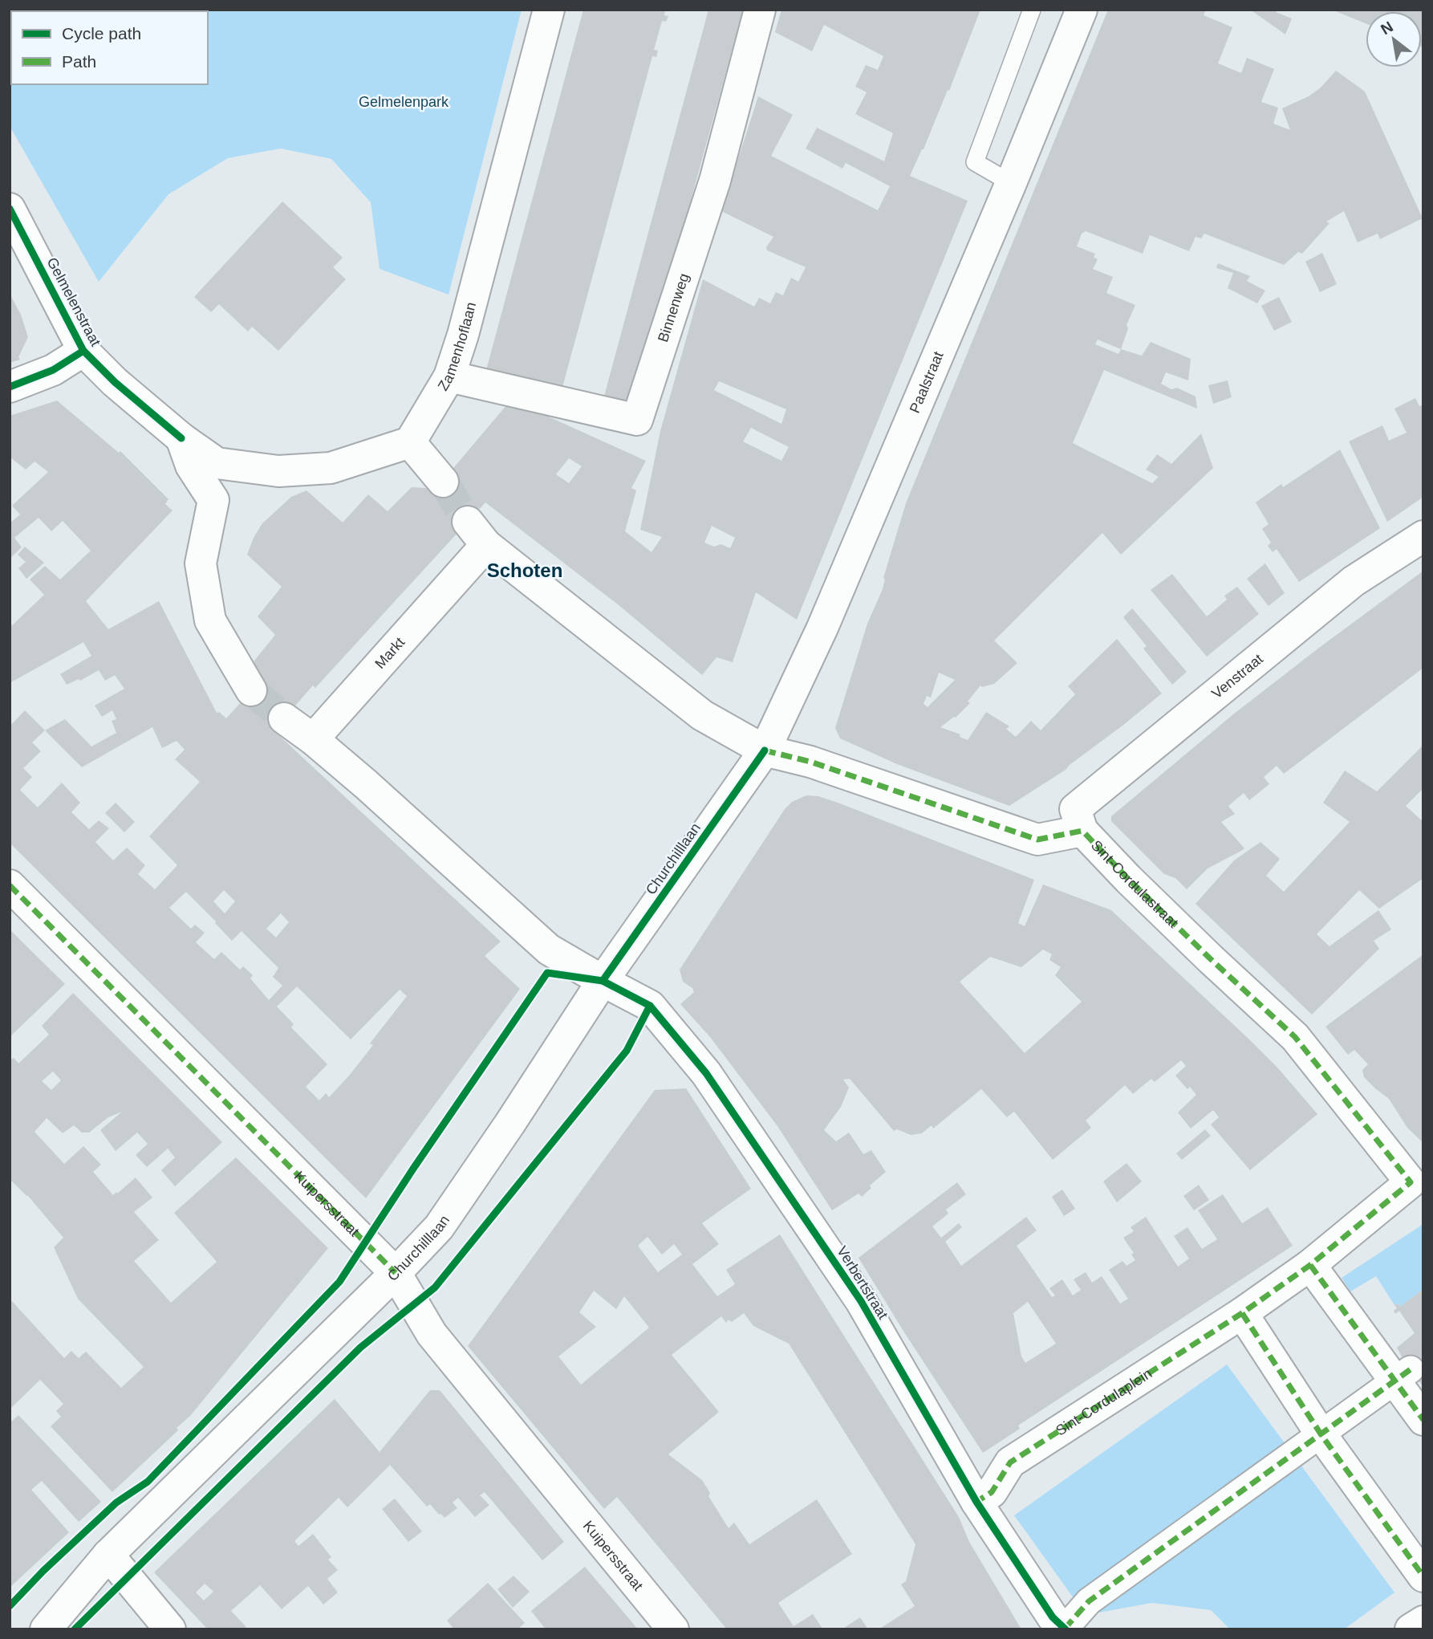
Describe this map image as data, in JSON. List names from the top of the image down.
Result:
{
  "streets": {
    "street": [
      "Gelmelenstraat",
      "Binnenweg",
      "Zamenhoflaan",
      "Paalstraat",
      "Markt",
      "Venstraat",
      "Churchilllaan",
      "Sint-Cordulastraat",
      "Kuipersstraat",
      "Verbertstraat",
      "Sint-Cordulaplein"
    ]
  },
  "crossings": [
    ["Binnenweg", "Zamenhoflaan"],
    ["Paalstraat", "Churchilllaan"],
    ["Paalstraat", "Sint-Cordulastraat"],
    ["Venstraat", "Sint-Cordulastraat"],
    ["Churchilllaan", "Sint-Cordulastraat"],
    ["Churchilllaan", "Kuipersstraat"],
    ["Churchilllaan", "Verbertstraat"],
    ["Sint-Cordulastraat", "Sint-Cordulaplein"],
    ["Verbertstraat", "Sint-Cordulaplein"]
  ],
  "districts": ["Schoten"],
  "parks": ["Gelmelenpark"],
  "legend": ["Cycle path", "Path"],
  "north": "top left"
}
